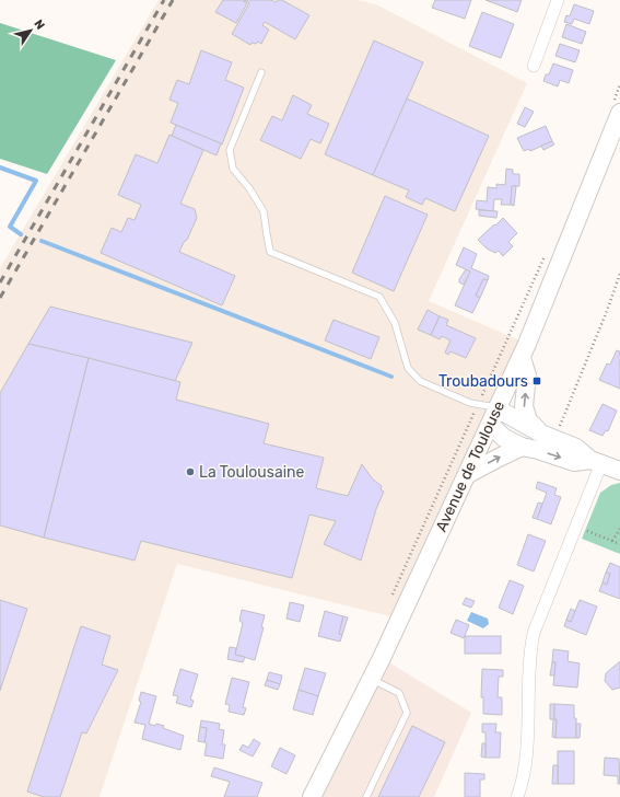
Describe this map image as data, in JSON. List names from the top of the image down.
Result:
{
  "streets": {
    "main road": ["Avenue de Toulouse"]
  },
  "places": {
    "transit": ["Troubadours"],
    "other": ["La Toulousaine"]
  },
  "north": "top right"
}
